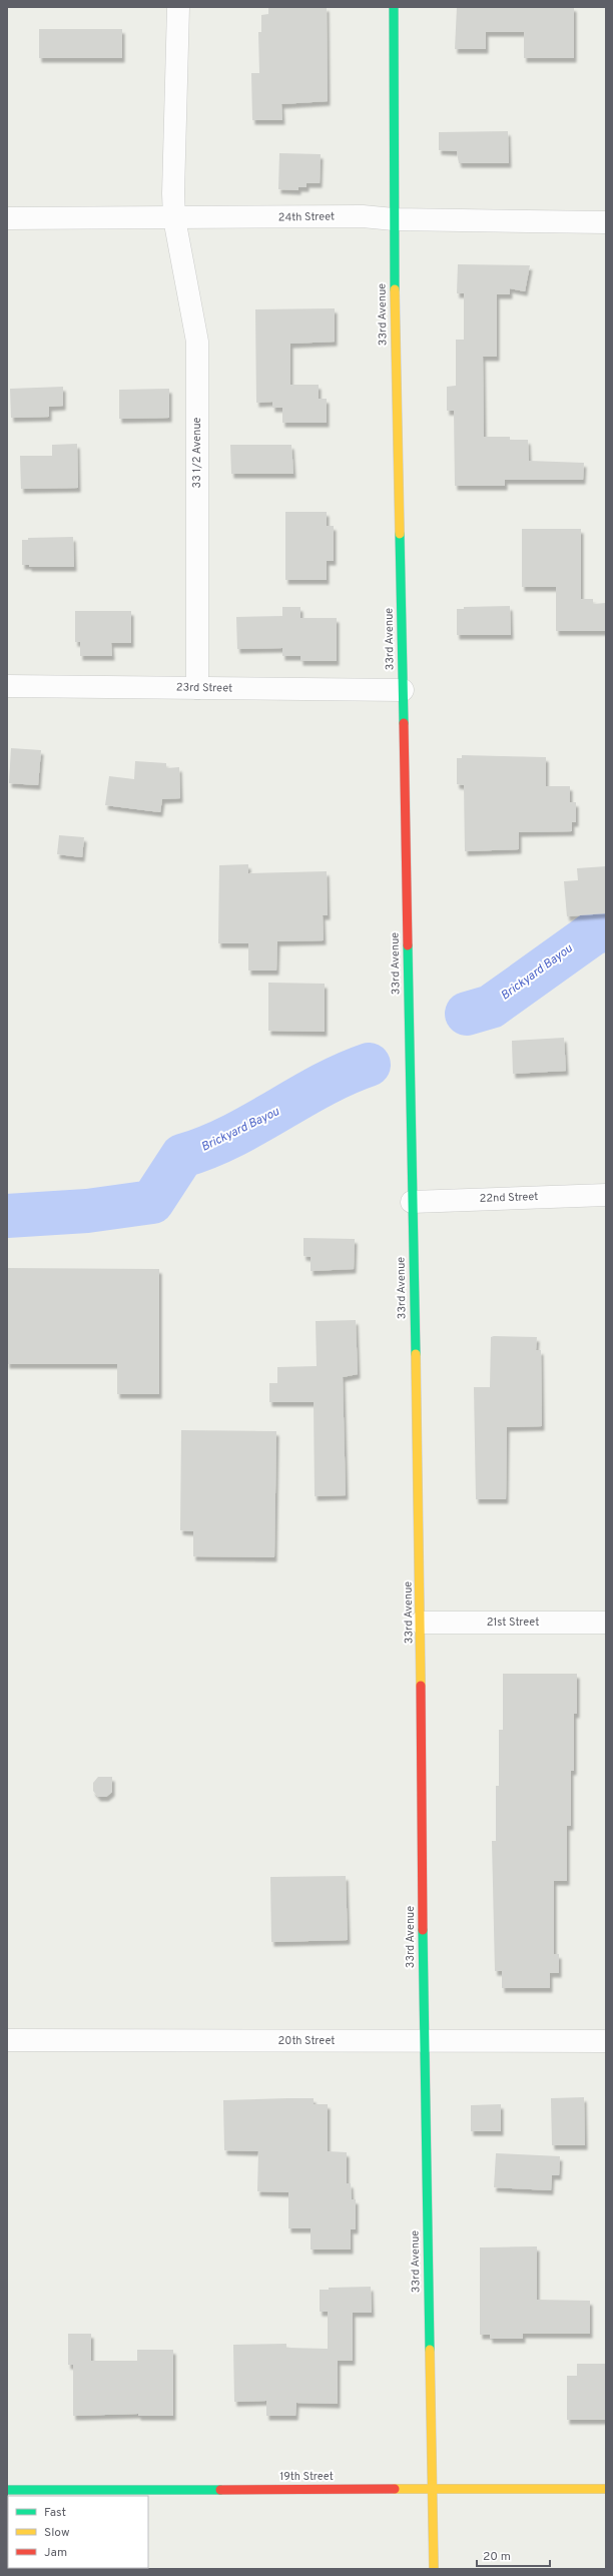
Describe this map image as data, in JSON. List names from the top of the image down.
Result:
{
  "streets": {
    "street": [
      "24th Street",
      "33rd Avenue",
      "33 1/2 Avenue",
      "23rd Street",
      "22nd Street",
      "21st Street",
      "20th Street",
      "19th Street"
    ]
  },
  "crossings": [
    ["24th Street", "33rd Avenue"],
    ["24th Street", "33 1/2 Avenue"],
    ["33rd Avenue", "23rd Street"],
    ["33rd Avenue", "22nd Street"],
    ["33rd Avenue", "21st Street"],
    ["33rd Avenue", "20th Street"],
    ["33rd Avenue", "19th Street"],
    ["33 1/2 Avenue", "23rd Street"]
  ],
  "water": ["Brickyard Bayou"],
  "legend": ["Fast", "Slow", "Jam"],
  "scale_bar": "20 m"
}
